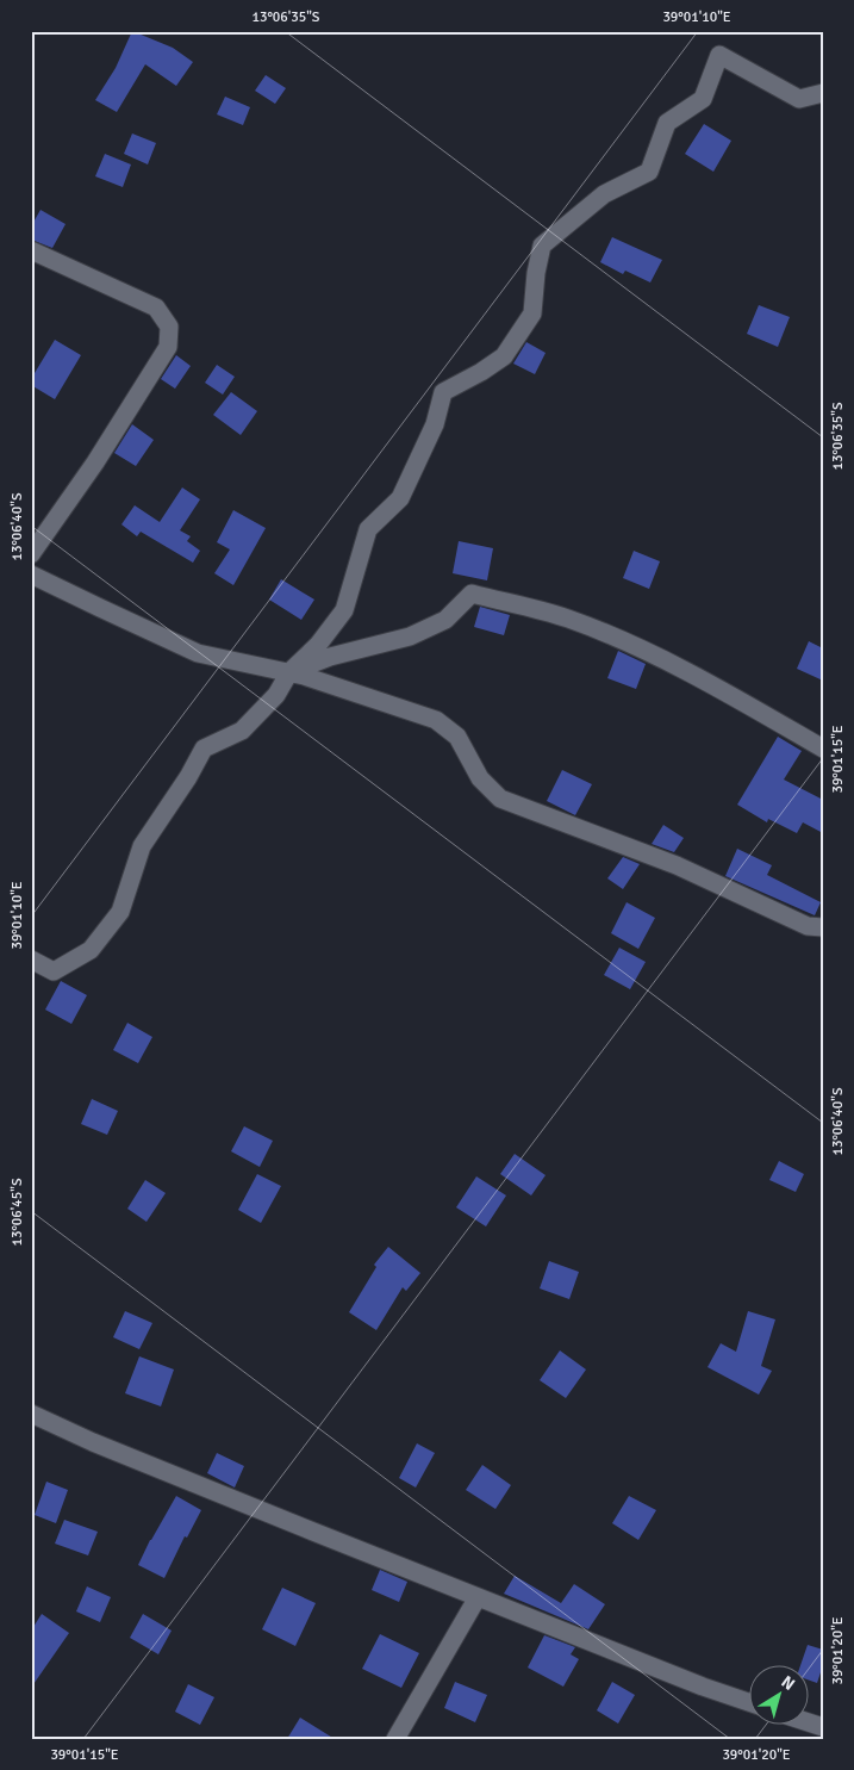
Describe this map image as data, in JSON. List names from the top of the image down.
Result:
{
  "north": "top right",
  "coordinates": [
    "13°06'35\"S",
    "39°01'10\"E",
    "13°06'40\"S",
    "39°01'15\"E",
    "13°06'45\"S",
    "39°01'20\"E"
  ]
}
